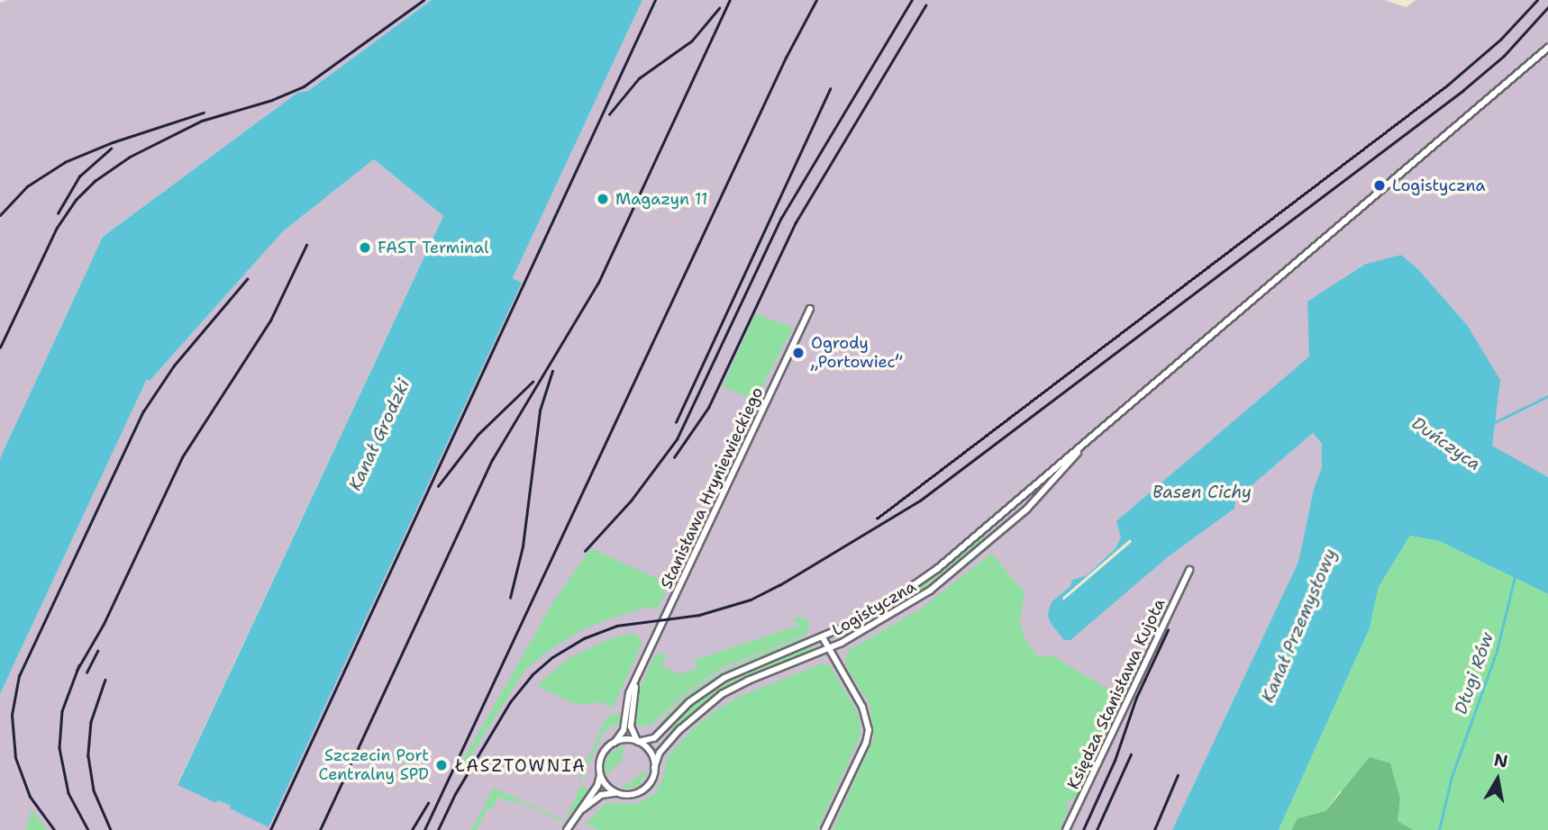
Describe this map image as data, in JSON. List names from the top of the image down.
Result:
{
  "streets": {
    "street": ["Stanisława Hryniewieckiego", "Logistyczna", "Księdza Stanisława Kujota"]
  },
  "crossings": [
    ["Stanisława Hryniewieckiego", "Logistyczna"]
  ],
  "districts": ["ŁASZTOWNIA"],
  "water": [
    "Kanał Grodzki",
    "Duńczyca",
    "Basen Cichy",
    "Kanał Przemysłowy",
    "Długi Rów"
  ],
  "places": [
    "Logistyczna",
    "Magazyn 11",
    "FAST Terminal",
    "Ogrody „Portowiec”",
    "Szczecin Port Centralny SPD"
  ],
  "north": "top"
}
